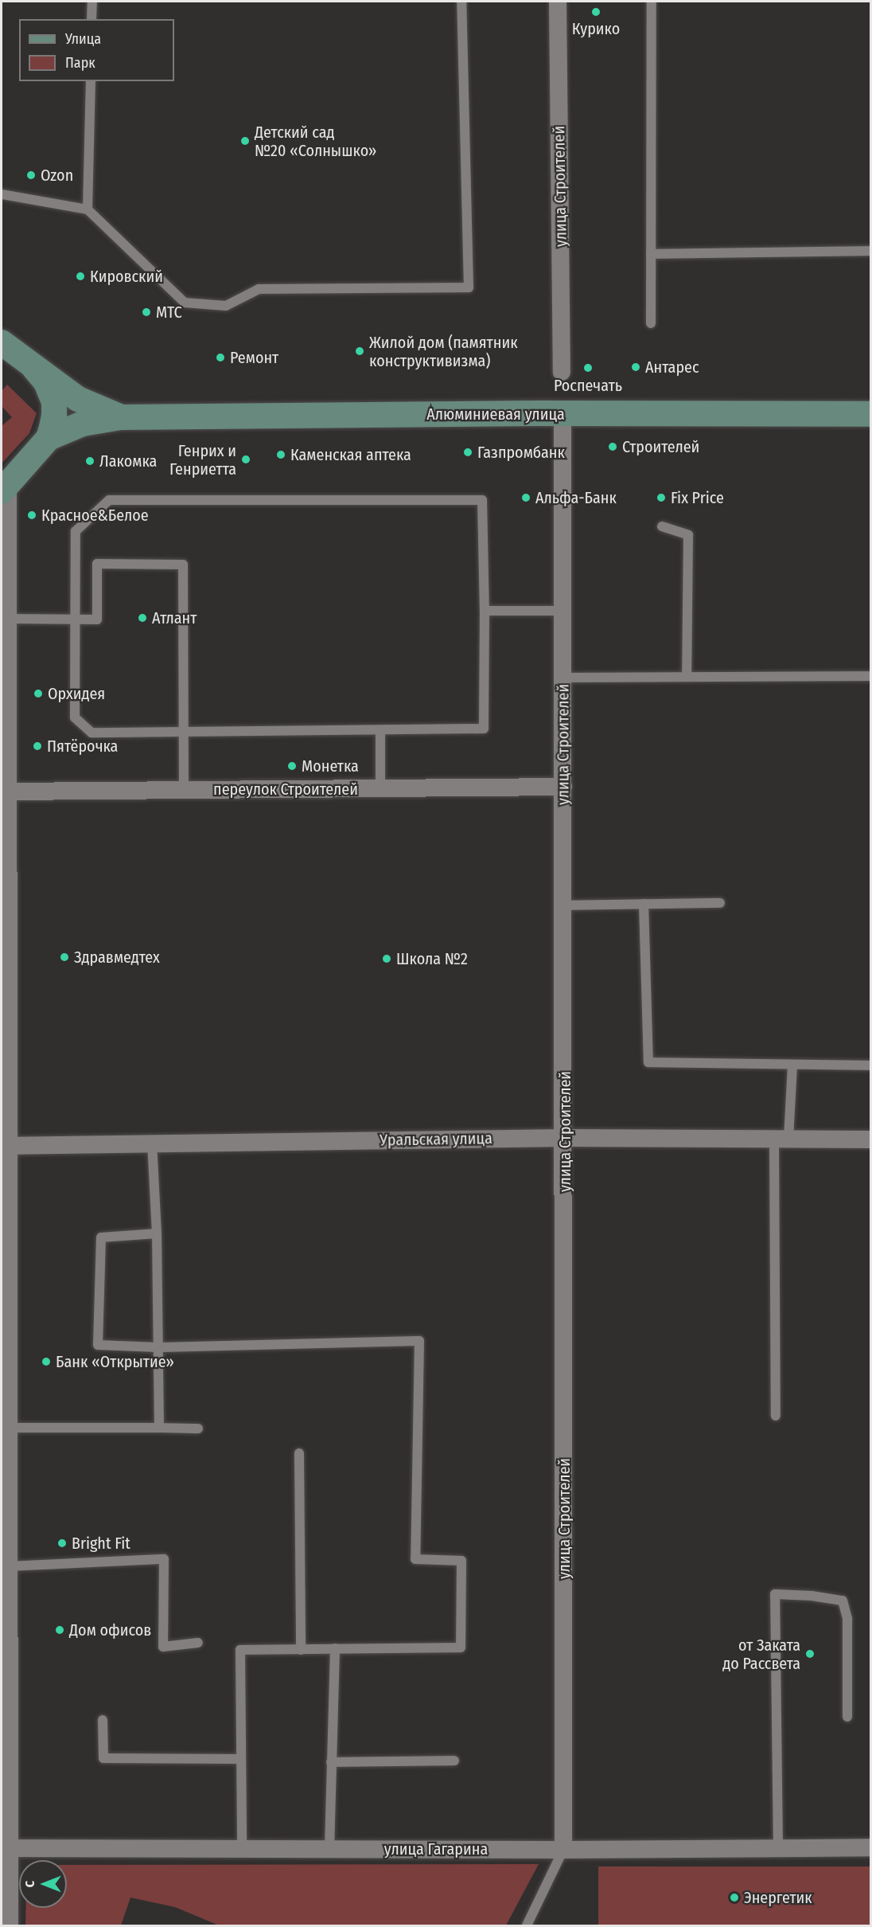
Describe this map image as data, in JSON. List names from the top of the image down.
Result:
{
  "streets": {
    "main road": ["Алюминиевая улица"],
    "street": [
      "улица Строителей",
      "переулок Строителей",
      "Уральская улица",
      "улица Гагарина"
    ]
  },
  "crossings": [
    ["улица Строителей", "Алюминиевая улица"],
    ["улица Строителей", "переулок Строителей"],
    ["улица Строителей", "Уральская улица"],
    ["улица Строителей", "улица Гагарина"]
  ],
  "places": [
    "Курико",
    "Детский сад №20 «Солнышко»",
    "Ozon",
    "Кировский",
    "МТС",
    "Жилой дом (памятник конструктивизма)",
    "Ремонт",
    "Антарес",
    "Роспечать",
    "Строителей",
    "Газпромбанк",
    "Каменская аптека",
    "Генрих и Генриетта",
    "Лакомка",
    "Альфа-Банк",
    "Fix Price",
    "Красное&Белое",
    "Атлант",
    "Орхидея",
    "Пятёрочка",
    "Монетка",
    "Здравмедтех",
    "Школа №2",
    "Банк «Открытие»",
    "Bright Fit",
    "Дом офисов",
    "от Заката до Рассвета",
    "Энергетик"
  ],
  "legend": ["Улица", "Парк"],
  "north": "left"
}
